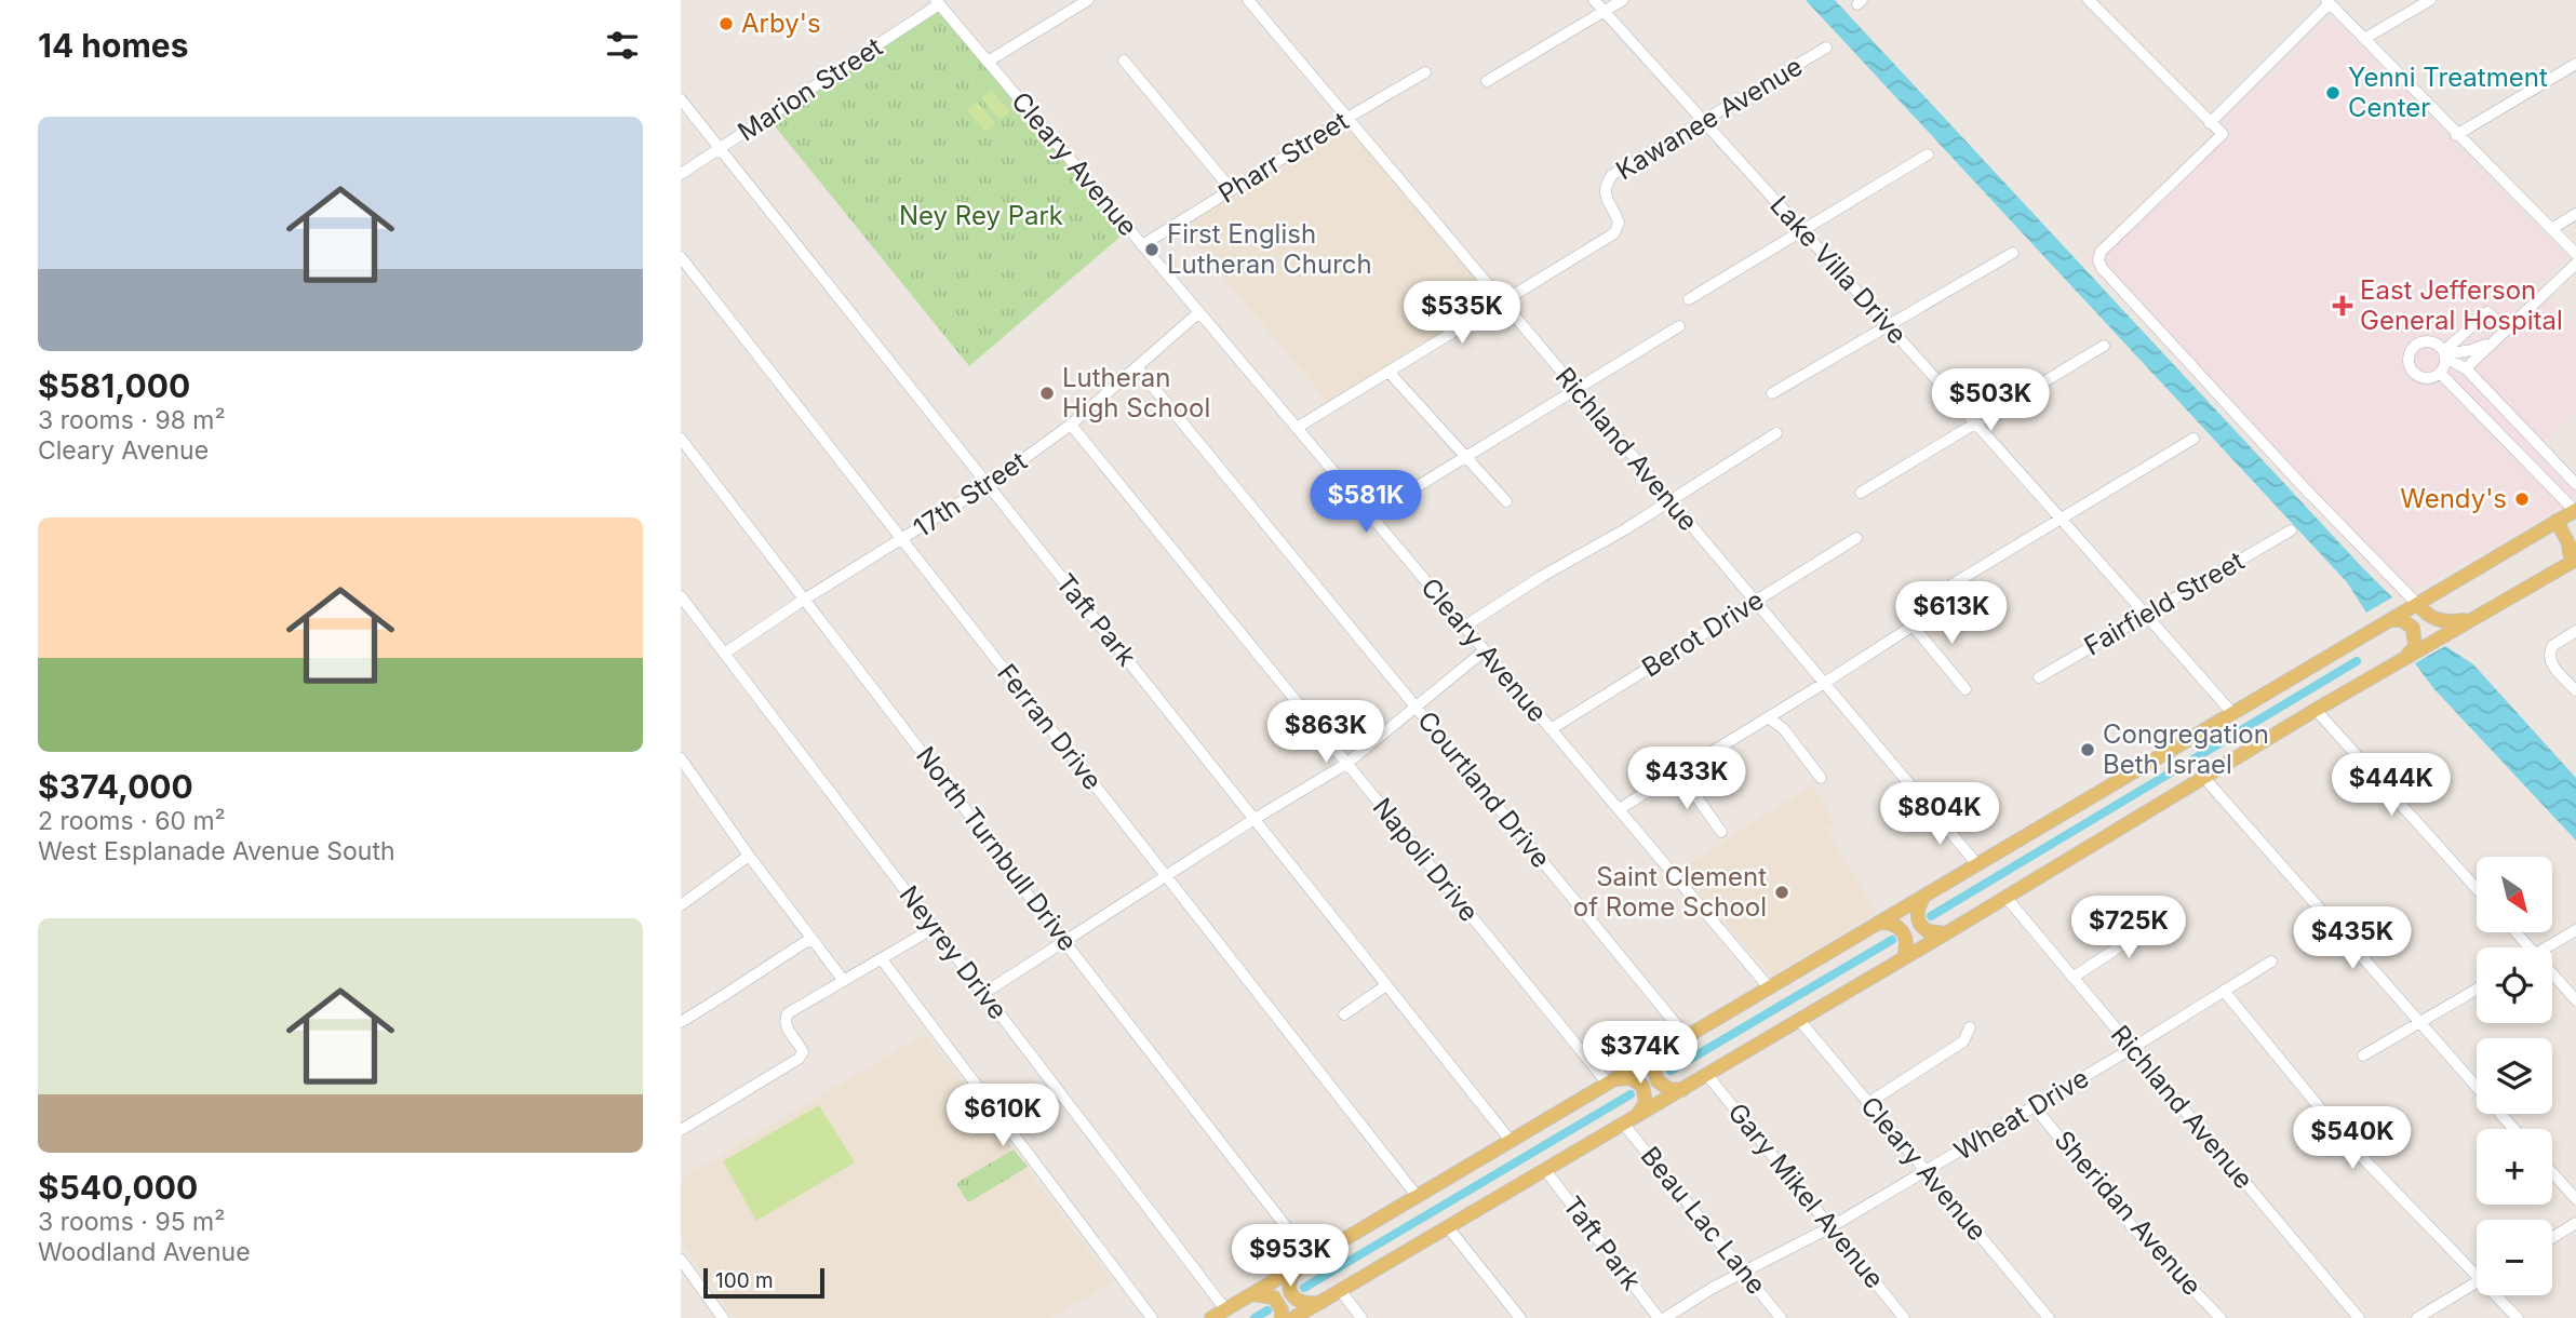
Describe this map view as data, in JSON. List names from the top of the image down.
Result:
{
  "streets": {
    "street": [
      "Marion Street",
      "Kawanee Avenue",
      "Pharr Street",
      "Cleary Avenue",
      "Lake Villa Drive",
      "Richland Avenue",
      "17th Street",
      "Fairfield Street",
      "Taft Park",
      "Berot Drive",
      "Ferran Drive",
      "Courtland Drive",
      "North Turnbull Drive",
      "Napoli Drive",
      "Neyrey Drive",
      "Wheat Drive",
      "Gary Mikel Avenue",
      "Sheridan Avenue",
      "Beau Lac Lane"
    ]
  },
  "crossings": [
    ["Marion Street", "Cleary Avenue"],
    ["Marion Street", "Taft Park"],
    ["Kawanee Avenue", "Lake Villa Drive"],
    ["Kawanee Avenue", "Richland Avenue"],
    ["Pharr Street", "Cleary Avenue"],
    ["Pharr Street", "Richland Avenue"],
    ["Cleary Avenue", "17th Street"],
    ["Cleary Avenue", "Berot Drive"],
    ["Cleary Avenue", "Wheat Drive"],
    ["Lake Villa Drive", "Fairfield Street"],
    ["Richland Avenue", "Berot Drive"],
    ["Richland Avenue", "Wheat Drive"],
    ["17th Street", "Taft Park"],
    ["17th Street", "Ferran Drive"],
    ["17th Street", "Courtland Drive"],
    ["17th Street", "North Turnbull Drive"],
    ["17th Street", "Napoli Drive"],
    ["17th Street", "Neyrey Drive"],
    ["Wheat Drive", "Gary Mikel Avenue"],
    ["Wheat Drive", "Sheridan Avenue"],
    ["Wheat Drive", "Beau Lac Lane"]
  ],
  "parks": ["Ney Rey Park"],
  "places": {
    "other": [
      "Arby's",
      "Yenni Treatment Center",
      "First English Lutheran Church",
      "Lutheran High School",
      "Wendy's",
      "Congregation Beth Israel",
      "Saint Clement of Rome School"
    ],
    "health": ["East Jefferson General Hospital"]
  },
  "scale_bar": "100 m",
  "north": "bottom right",
  "page": {
    "heading": "14 homes",
    "list": [
      {
        "name": "$581,000",
        "note": "3 rooms · 98 m² · Cleary Avenue"
      },
      {
        "name": "$374,000",
        "note": "2 rooms · 60 m² · West Esplanade Avenue South"
      },
      {
        "name": "$540,000",
        "note": "3 rooms · 95 m² · Woodland Avenue"
      }
    ],
    "price": [
      "$535K",
      "$503K",
      "$581K",
      "$613K",
      "$863K",
      "$433K",
      "$444K",
      "$804K",
      "$725K",
      "$435K",
      "$374K",
      "$610K",
      "$540K",
      "$953K"
    ],
    "map_buttons": ["+", "−"],
    "scale": "100 m"
  }
}
